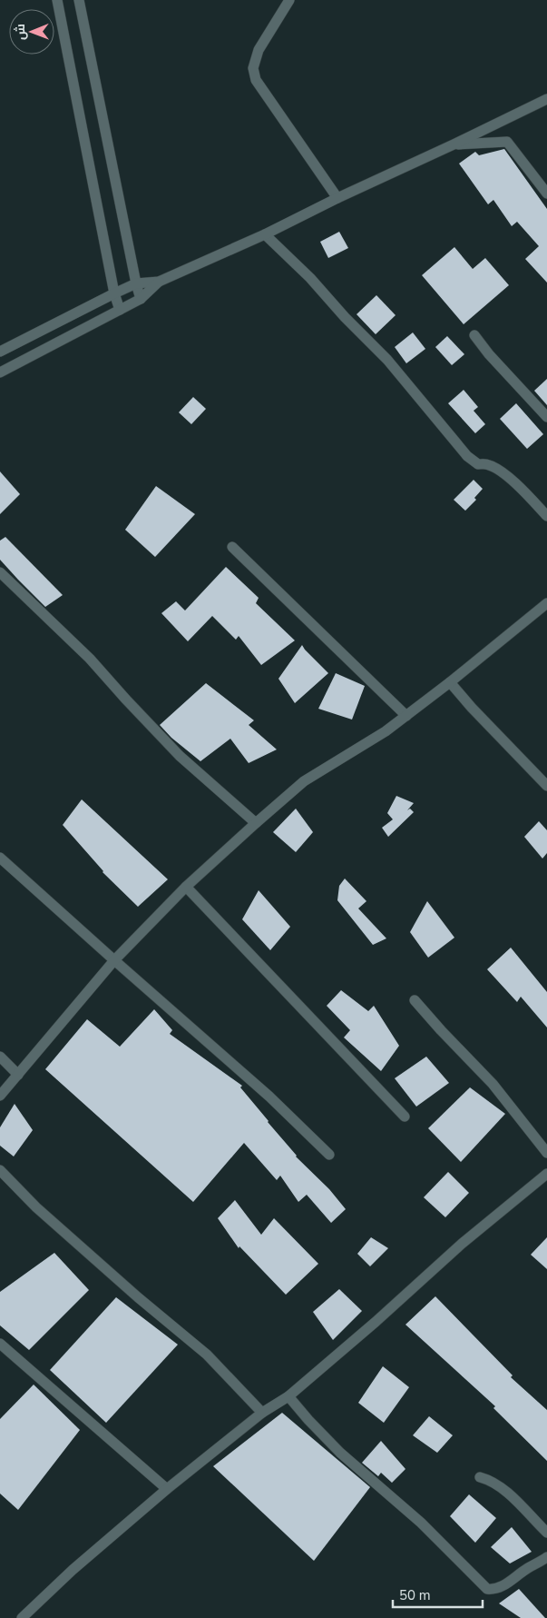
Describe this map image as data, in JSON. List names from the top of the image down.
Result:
{
  "scale_bar": "50 m",
  "north": "left"
}
